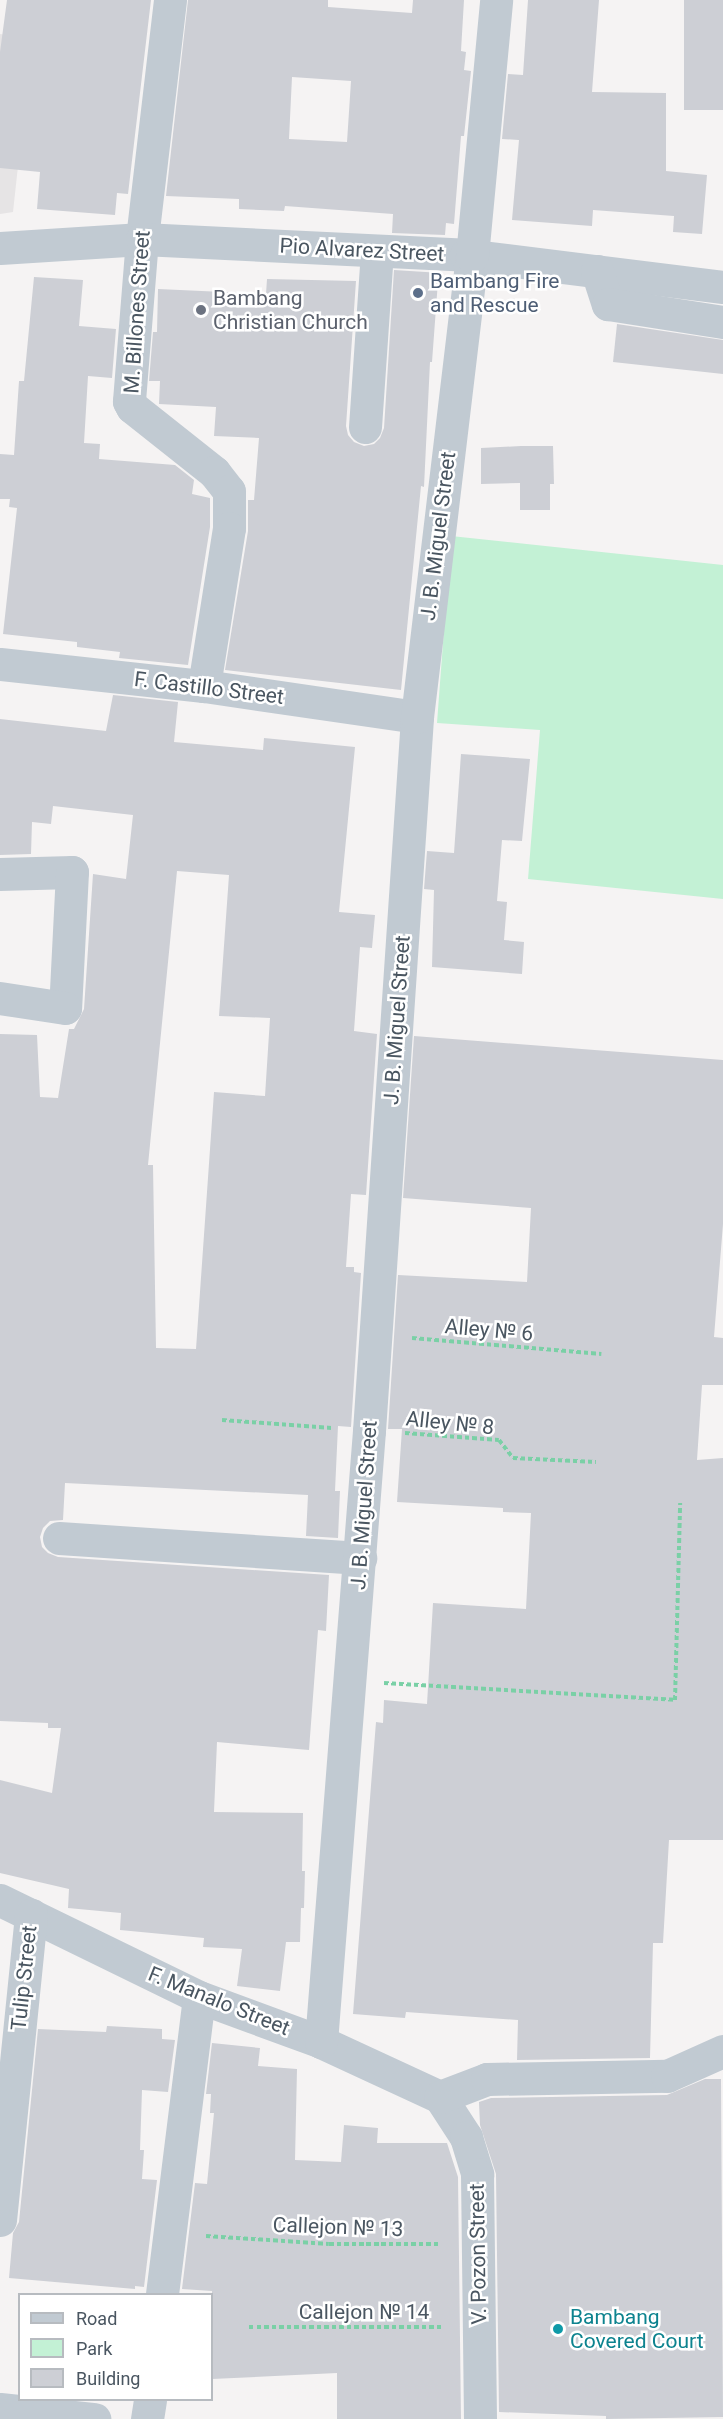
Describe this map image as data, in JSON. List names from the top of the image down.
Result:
{
  "streets": {
    "street": [
      "Pio Alvarez Street",
      "M. Billones Street",
      "J. B. Miguel Street",
      "F. Castillo Street",
      "Tulip Street",
      "F. Manalo Street",
      "V. Pozon Street"
    ],
    "path": [
      "Alley № 6",
      "Alley № 8",
      "Callejon № 13",
      "Callejon № 14"
    ]
  },
  "crossings": [
    ["Pio Alvarez Street", "M. Billones Street"],
    ["Pio Alvarez Street", "J. B. Miguel Street"],
    ["M. Billones Street", "F. Castillo Street"],
    ["J. B. Miguel Street", "F. Castillo Street"],
    ["J. B. Miguel Street", "Alley № 6"],
    ["J. B. Miguel Street", "Alley № 8"],
    ["J. B. Miguel Street", "F. Manalo Street"],
    ["Tulip Street", "F. Manalo Street"],
    ["F. Manalo Street", "V. Pozon Street"],
    ["Callejon № 13", "V. Pozon Street"],
    ["V. Pozon Street", "Callejon № 14"]
  ],
  "places": ["Bambang Fire and Rescue", "Bambang Christian Church", "Bambang Covered Court"],
  "legend": ["Road", "Park", "Building"]
}
